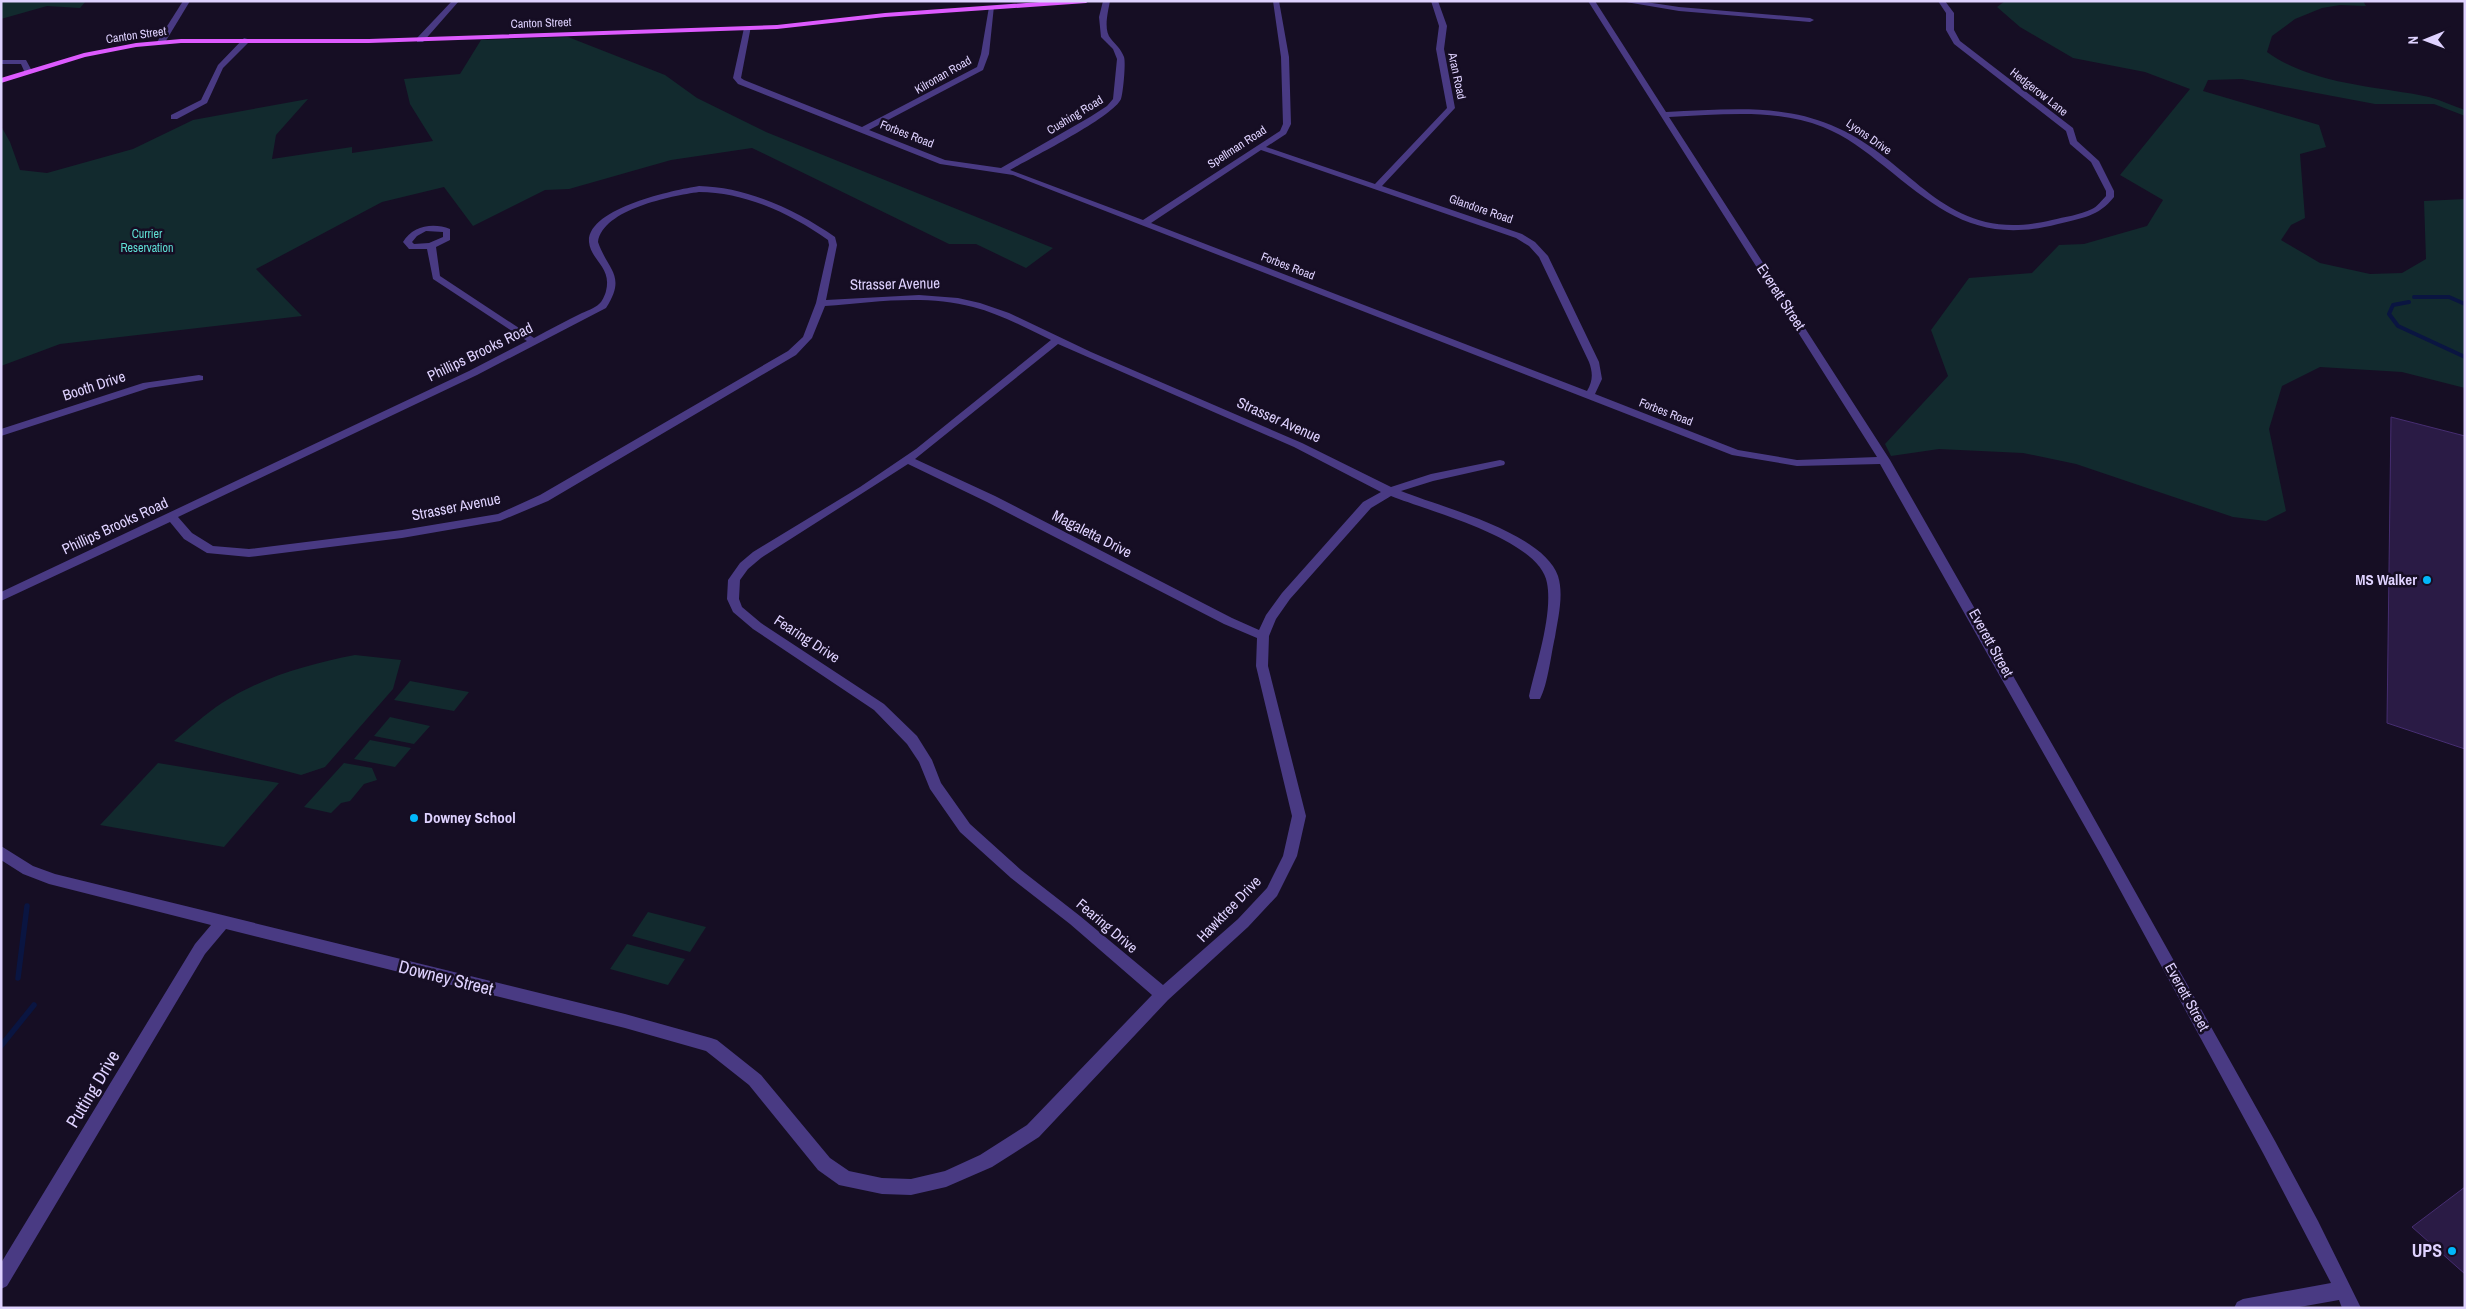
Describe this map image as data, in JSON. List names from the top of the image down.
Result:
{
  "streets": {
    "main road": ["Canton Street"],
    "street": [
      "Kilronan Road",
      "Aran Road",
      "Hedgerow Lane",
      "Cushing Road",
      "Forbes Road",
      "Lyons Drive",
      "Spellman Road",
      "Glandore Road",
      "Strasser Avenue",
      "Everett Street",
      "Phillips Brooks Road",
      "Booth Drive",
      "Magaletta Drive",
      "Fearing Drive",
      "Hawktree Drive",
      "Downey Street",
      "Putting Drive"
    ]
  },
  "crossings": [
    ["Canton Street", "Kilronan Road"],
    ["Canton Street", "Forbes Road"],
    ["Kilronan Road", "Forbes Road"],
    ["Aran Road", "Glandore Road"],
    ["Hedgerow Lane", "Lyons Drive"],
    ["Cushing Road", "Forbes Road"],
    ["Forbes Road", "Spellman Road"],
    ["Forbes Road", "Glandore Road"],
    ["Forbes Road", "Everett Street"],
    ["Lyons Drive", "Everett Street"],
    ["Spellman Road", "Glandore Road"],
    ["Strasser Avenue", "Phillips Brooks Road"],
    ["Strasser Avenue", "Fearing Drive"],
    ["Strasser Avenue", "Hawktree Drive"],
    ["Magaletta Drive", "Fearing Drive"],
    ["Magaletta Drive", "Hawktree Drive"],
    ["Fearing Drive", "Hawktree Drive"],
    ["Hawktree Drive", "Downey Street"],
    ["Downey Street", "Putting Drive"]
  ],
  "parks": ["Currier Reservation"],
  "places": ["MS Walker", "Downey School", "UPS"],
  "north": "left"
}
